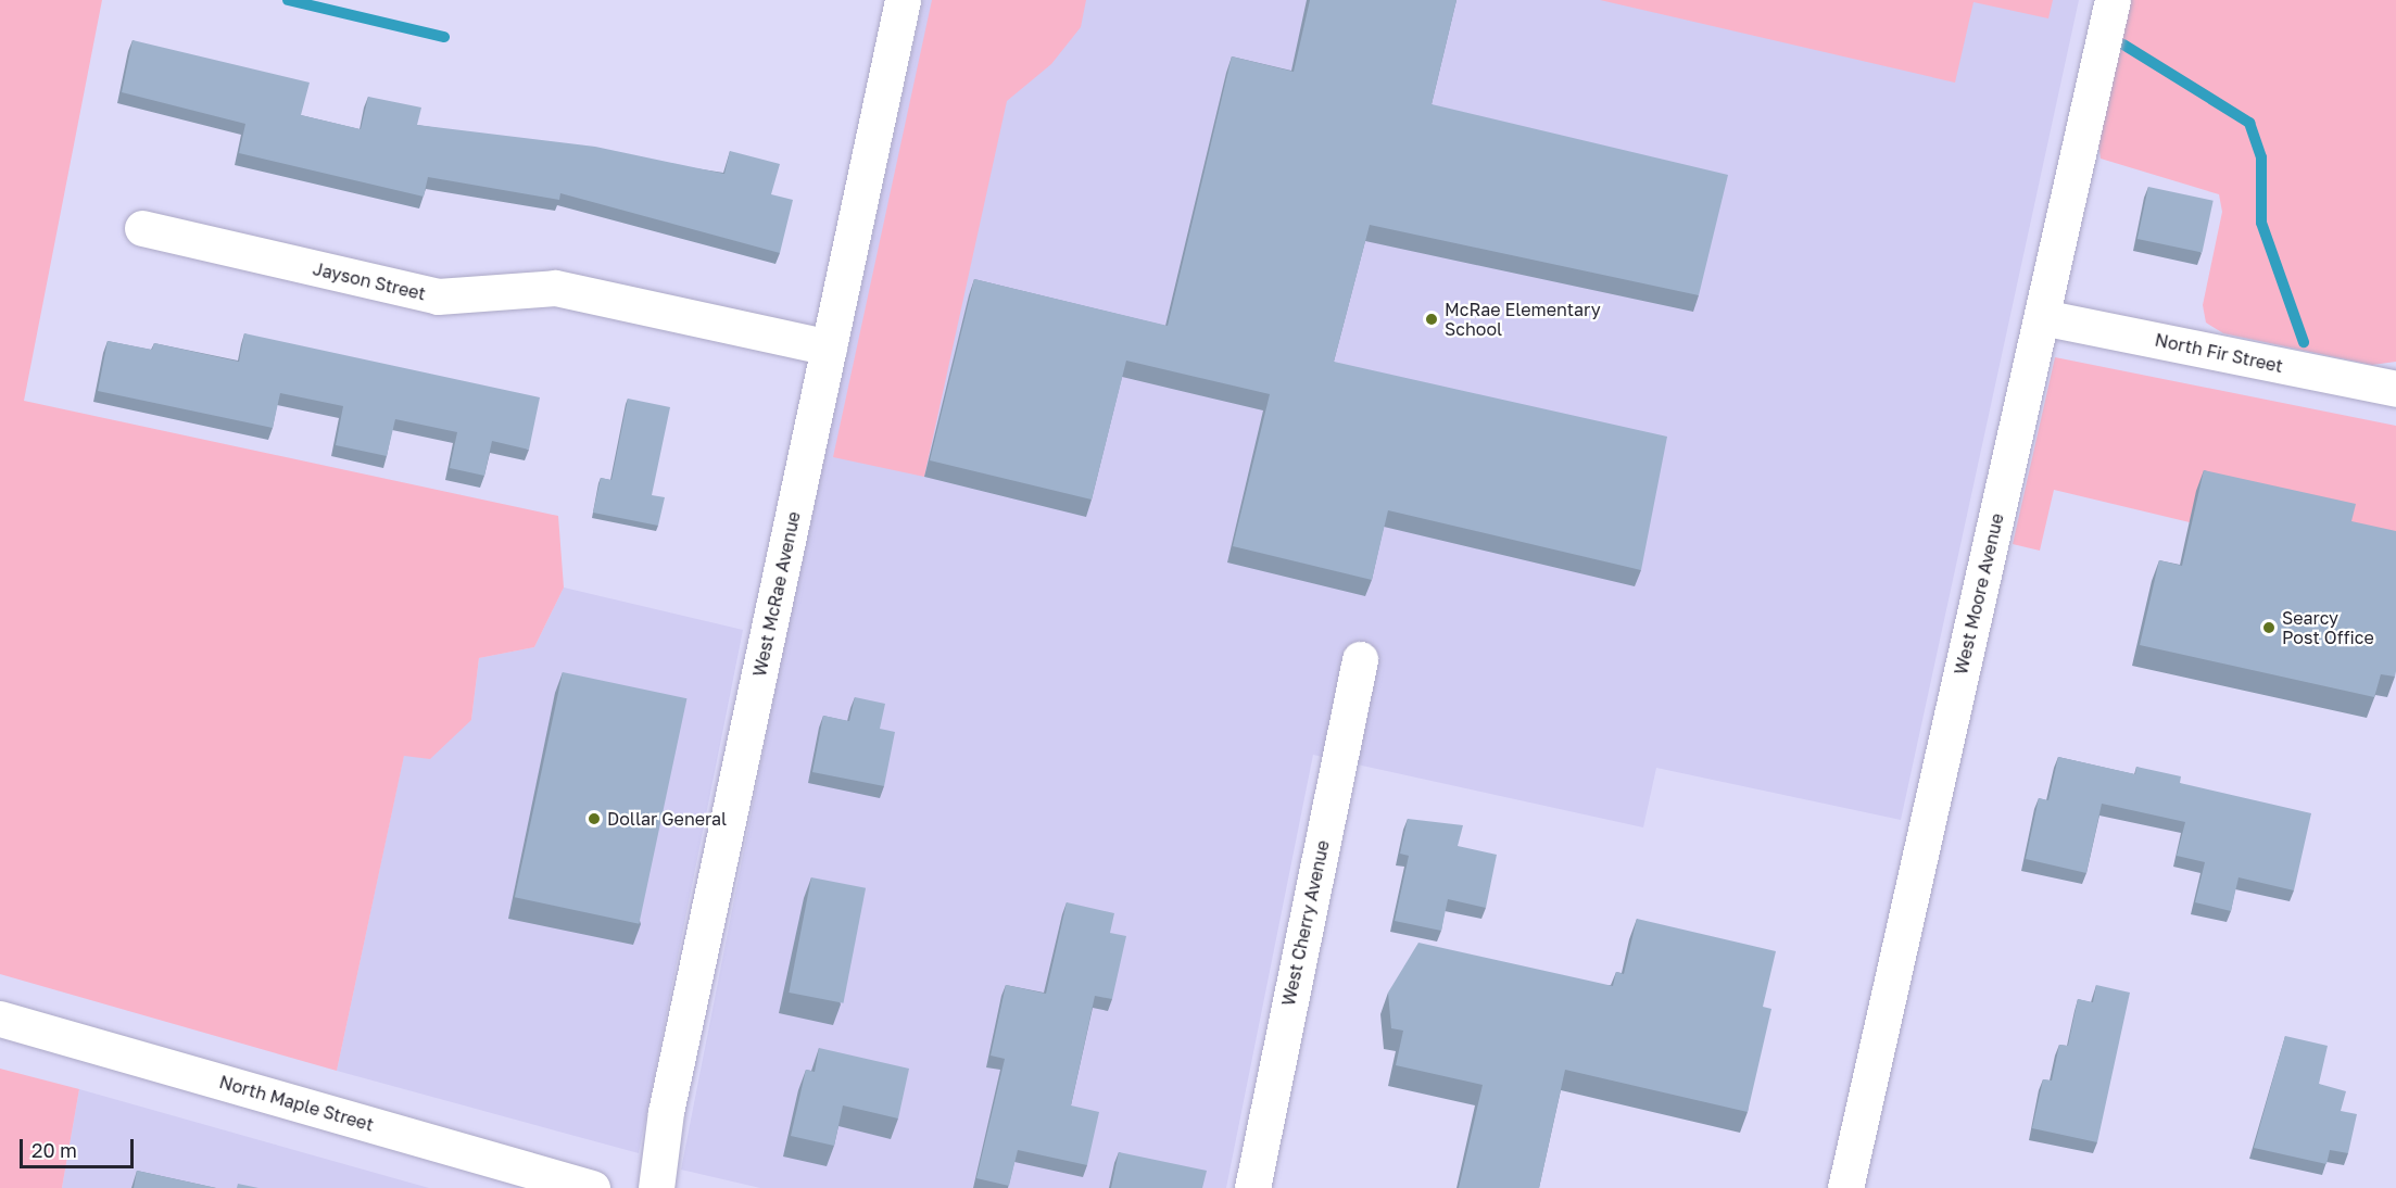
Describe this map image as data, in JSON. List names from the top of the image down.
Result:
{
  "streets": {
    "street": [
      "Jayson Street",
      "North Fir Street",
      "West McRae Avenue",
      "West Moore Avenue",
      "West Cherry Avenue",
      "North Maple Street"
    ]
  },
  "crossings": [
    ["Jayson Street", "West McRae Avenue"],
    ["North Fir Street", "West Moore Avenue"]
  ],
  "places": ["McRae Elementary School", "Searcy Post Office", "Dollar General"],
  "scale_bar": "20 m"
}
